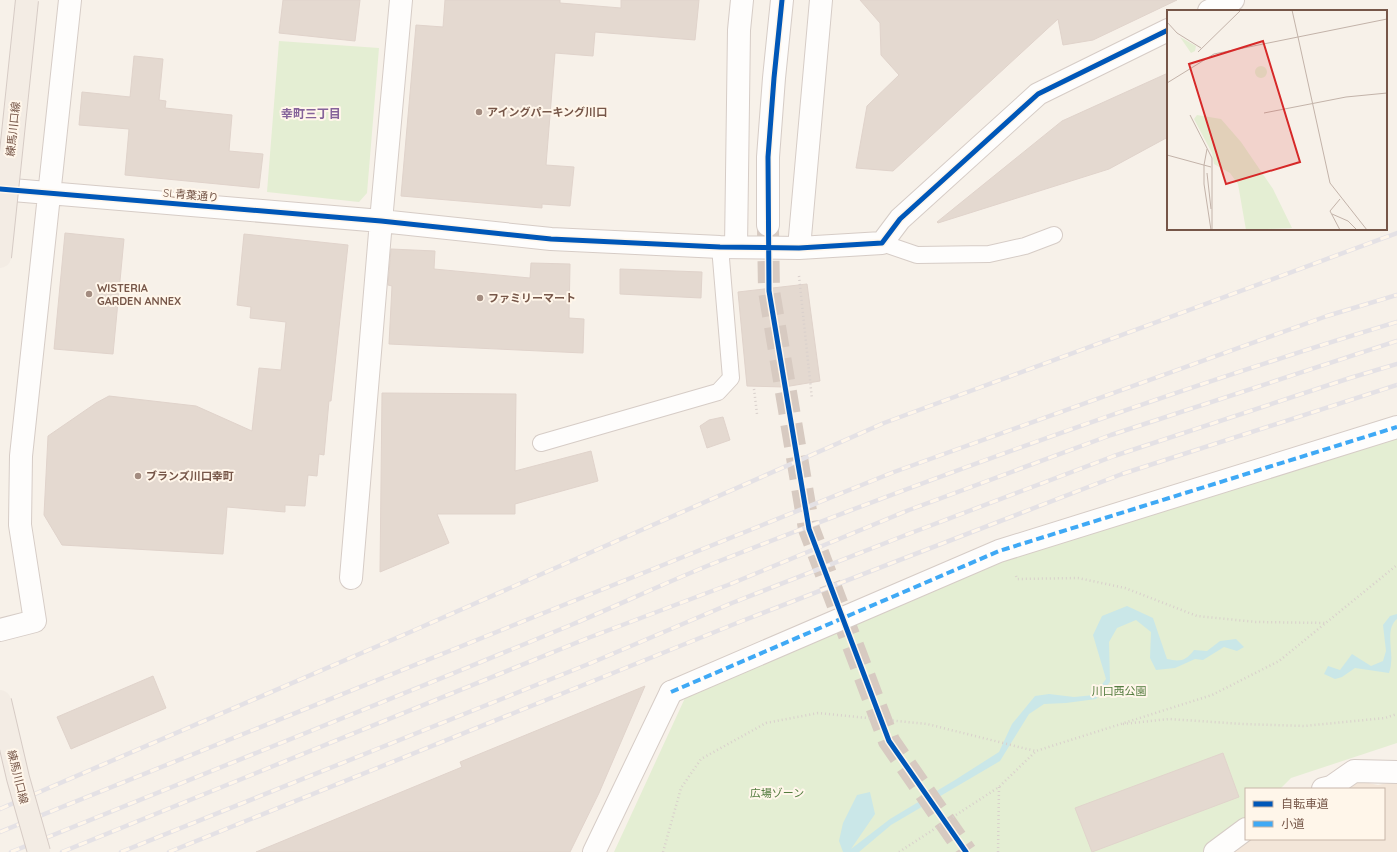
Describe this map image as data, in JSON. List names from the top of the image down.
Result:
{
  "streets": {
    "main road": ["練馬川口線"],
    "street": ["SL青葉通り"]
  },
  "districts": ["幸町三丁目"],
  "parks": ["川口西公園", "広場ゾーン"],
  "places": [
    "アイングパーキング川口",
    "WISTERIA GARDEN ANNEX",
    "ファミリーマート",
    "ブランズ川口幸町"
  ],
  "legend": ["自転車道", "小道"]
}
